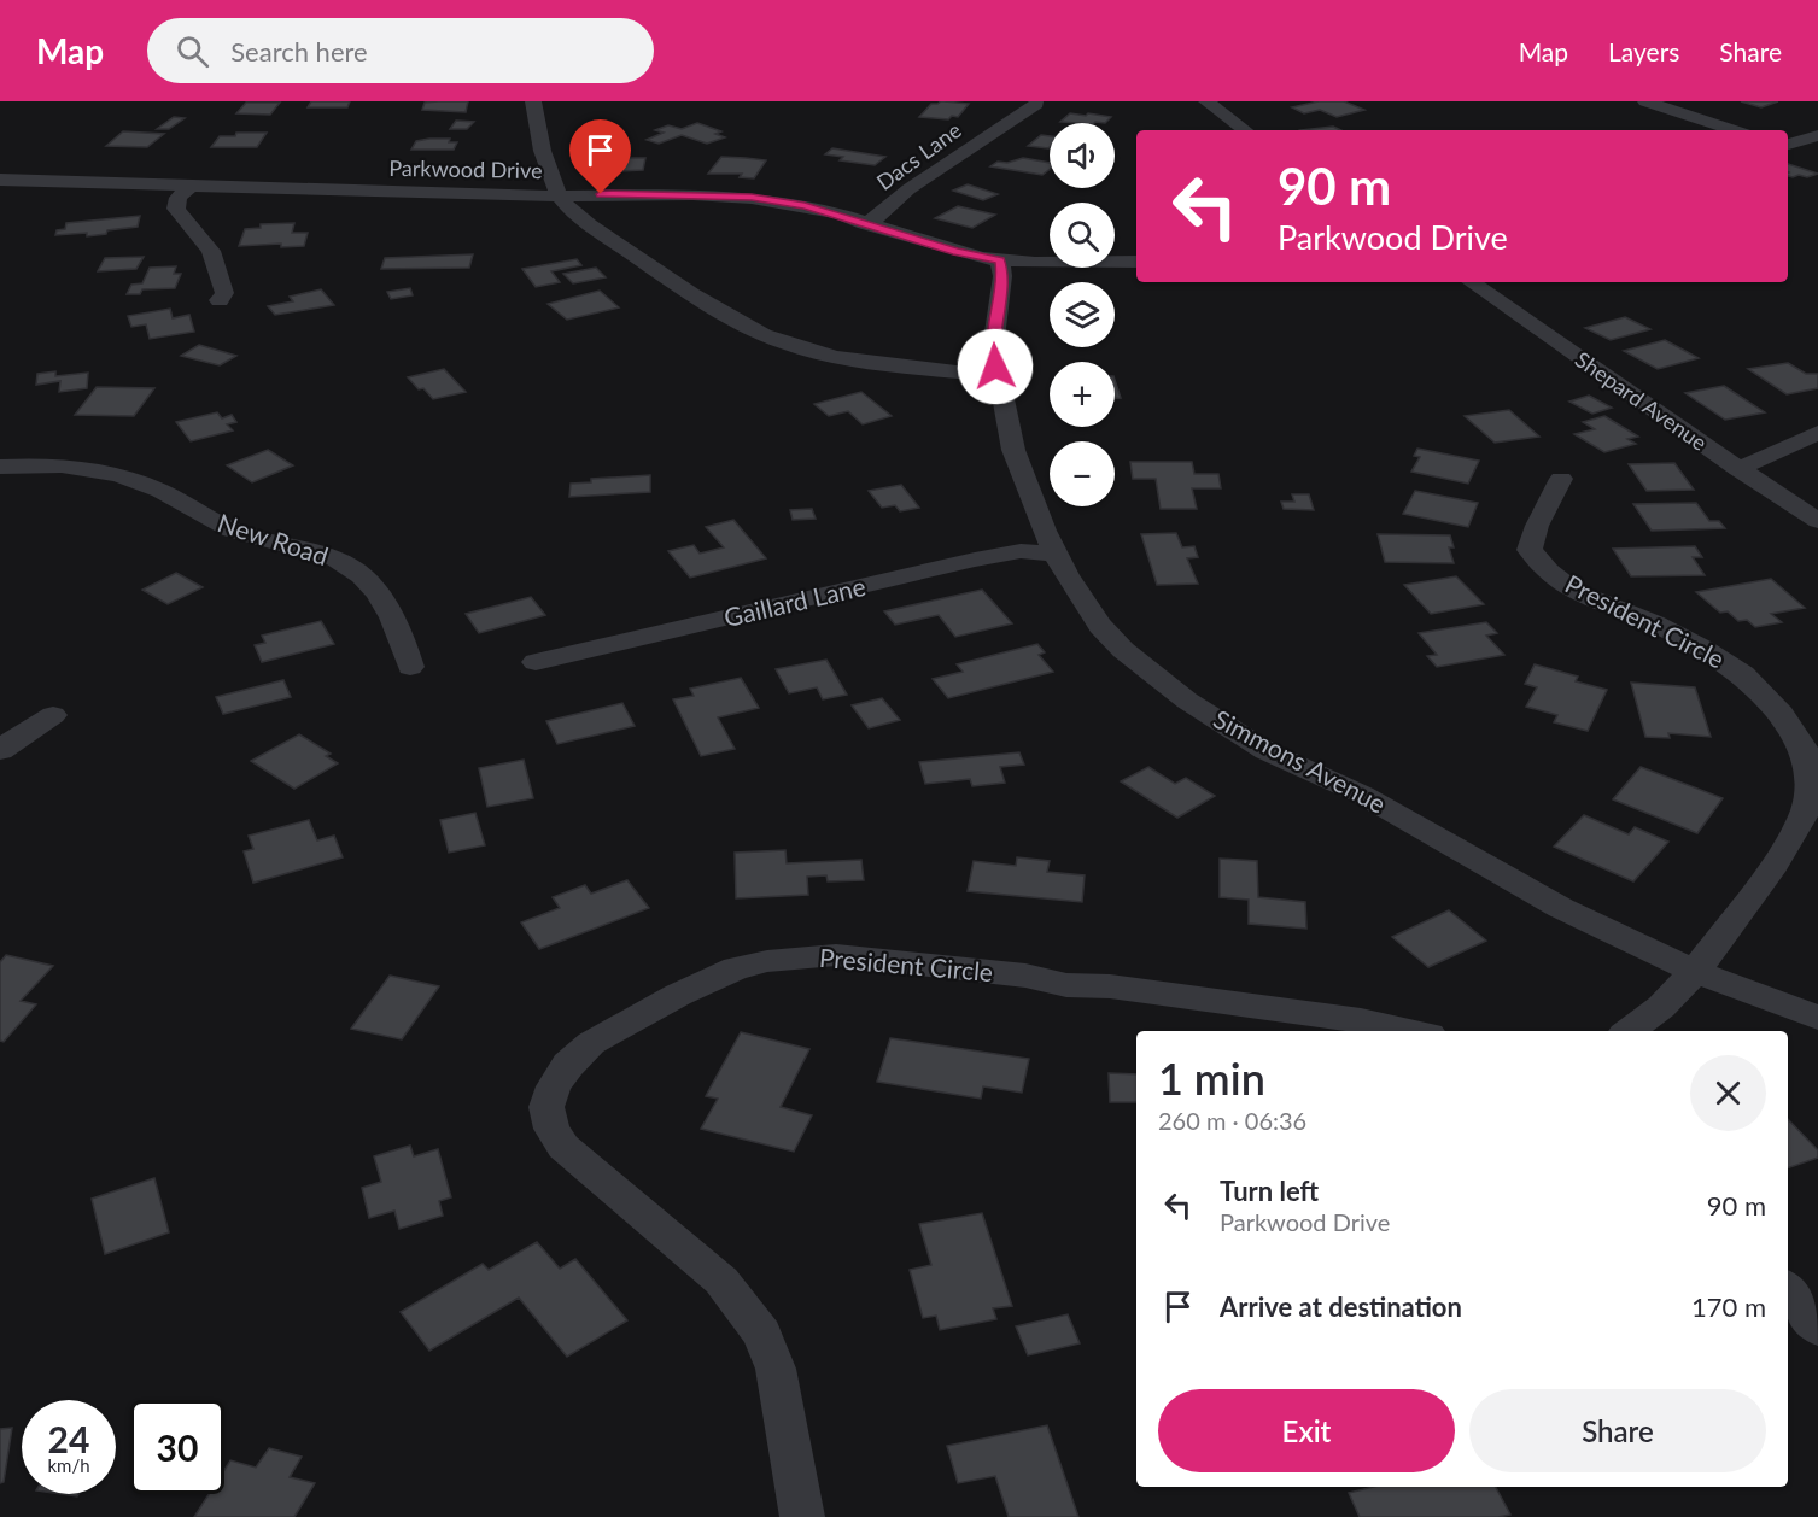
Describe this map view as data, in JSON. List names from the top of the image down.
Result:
{
  "streets": {
    "street": [
      "Dacs Lane",
      "Parkwood Drive",
      "Shepard Avenue",
      "New Road",
      "Gaillard Lane",
      "President Circle",
      "Simmons Avenue"
    ]
  },
  "crossings": [
    ["Dacs Lane", "Parkwood Drive"],
    ["Parkwood Drive", "Simmons Avenue"],
    ["Gaillard Lane", "Simmons Avenue"],
    ["President Circle", "Simmons Avenue"]
  ],
  "page": {
    "header": "Map",
    "search": "Search here",
    "nav": ["Map", "Layers", "Share"],
    "map_buttons": ["+", "−"],
    "turn": ["90 m", "Parkwood Drive"],
    "heading": ["1 min", "260 m · 06:36"],
    "list": [
      {
        "name": "Turn left",
        "note": "Parkwood Drive",
        "value": "90 m"
      },
      {
        "name": "Arrive at destination",
        "value": "170 m"
      }
    ],
    "buttons": ["Exit", "Share"],
    "speed": "24 km/h",
    "limit": "30"
  }
}
